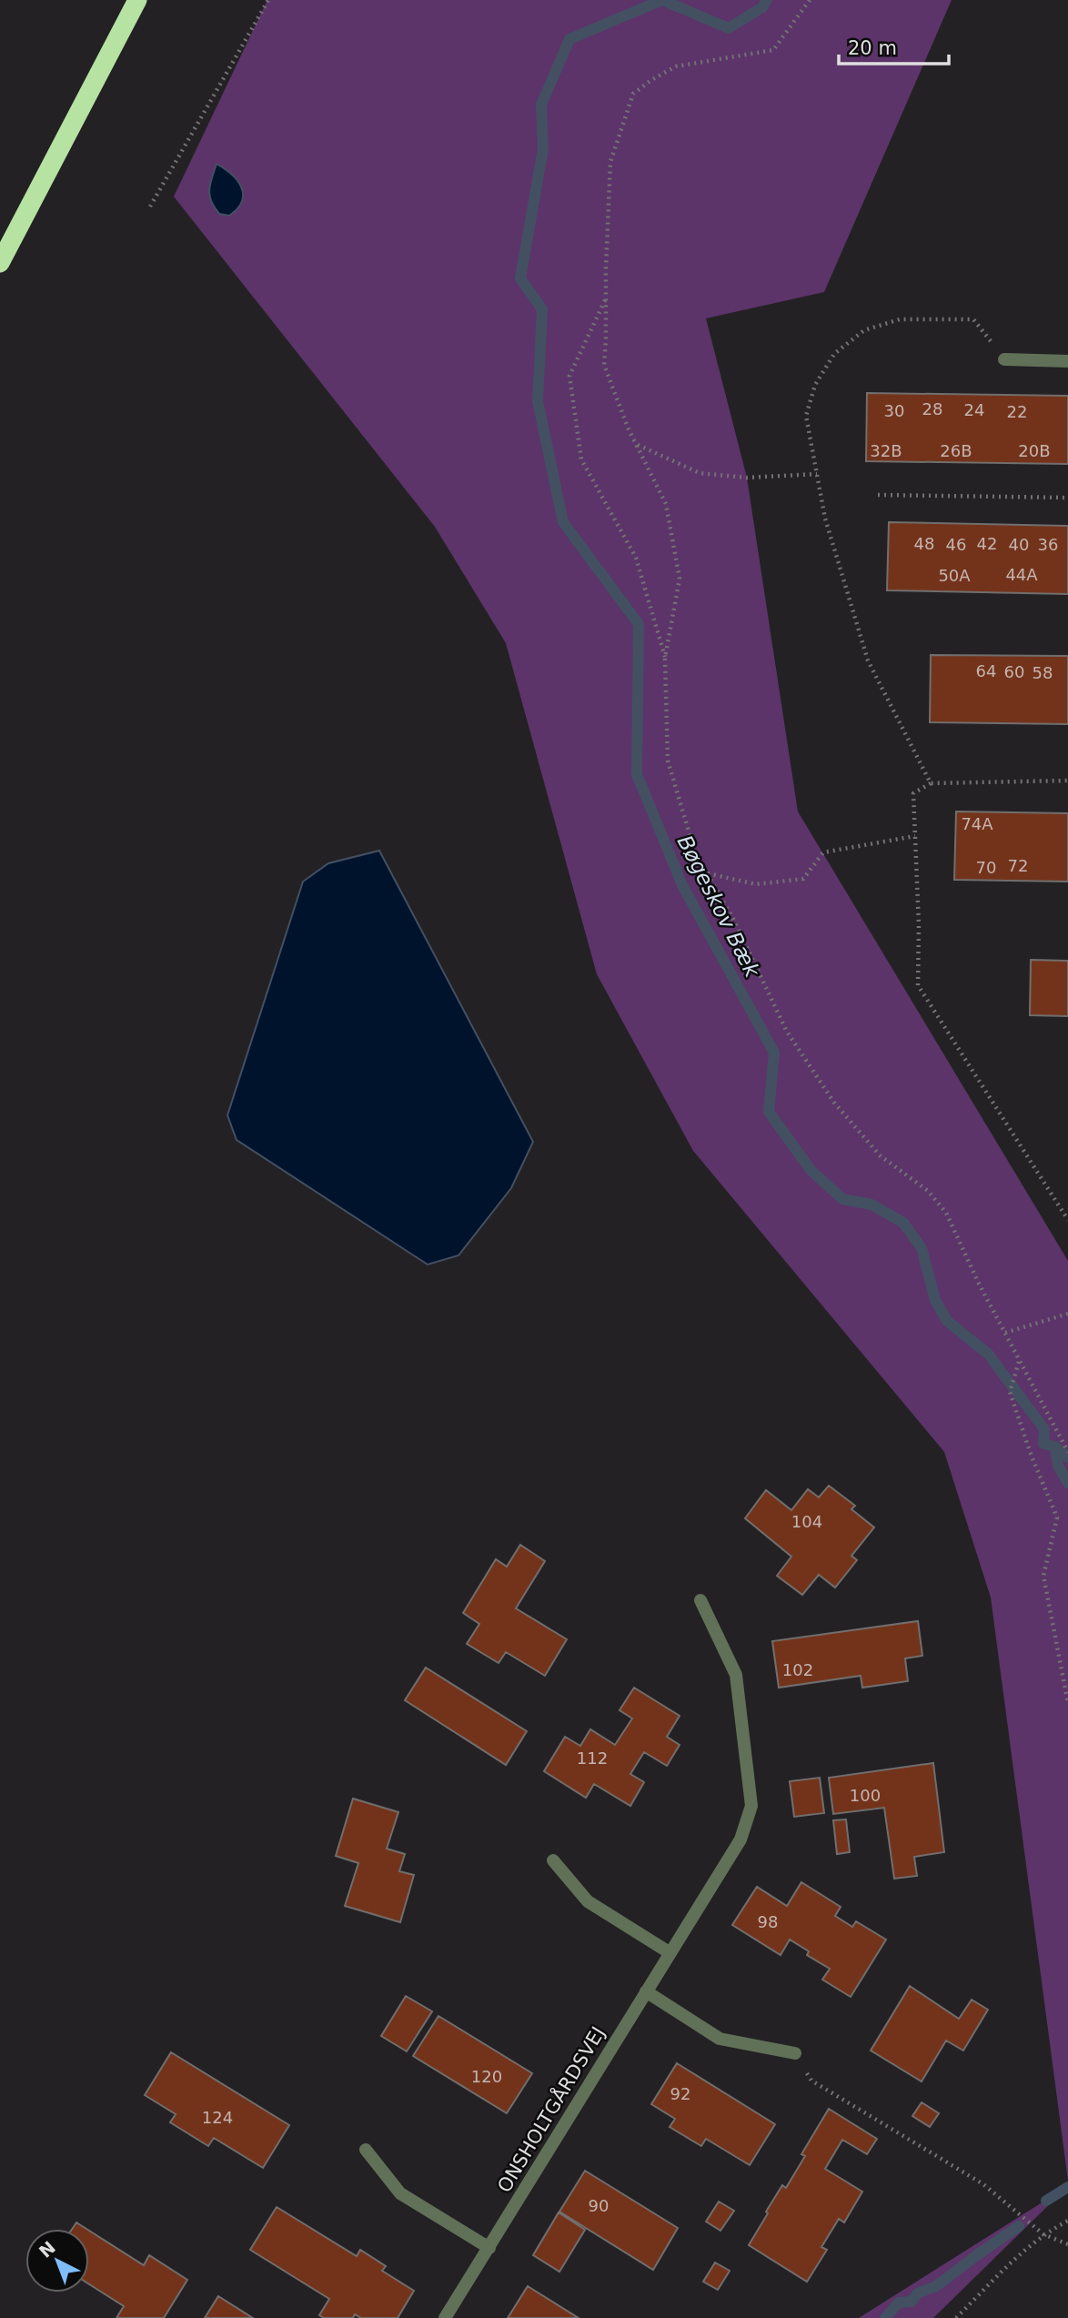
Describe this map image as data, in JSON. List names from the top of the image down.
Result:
{
  "streets": {
    "street": ["ONSHOLTGÅRDSVEJ"]
  },
  "water": ["Bøgeskov Bæk"],
  "house_numbers": [
    "28",
    "24",
    "30",
    "22",
    "32B",
    "26B",
    "20B",
    "48",
    "42",
    "46",
    "40",
    "36",
    "44A",
    "50A",
    "64",
    "60",
    "58",
    "74A",
    "72",
    "70",
    "104",
    "102",
    "112",
    "100",
    "98",
    "120",
    "92",
    "124",
    "90"
  ],
  "scale_bar": "20 m",
  "north": "top left"
}
